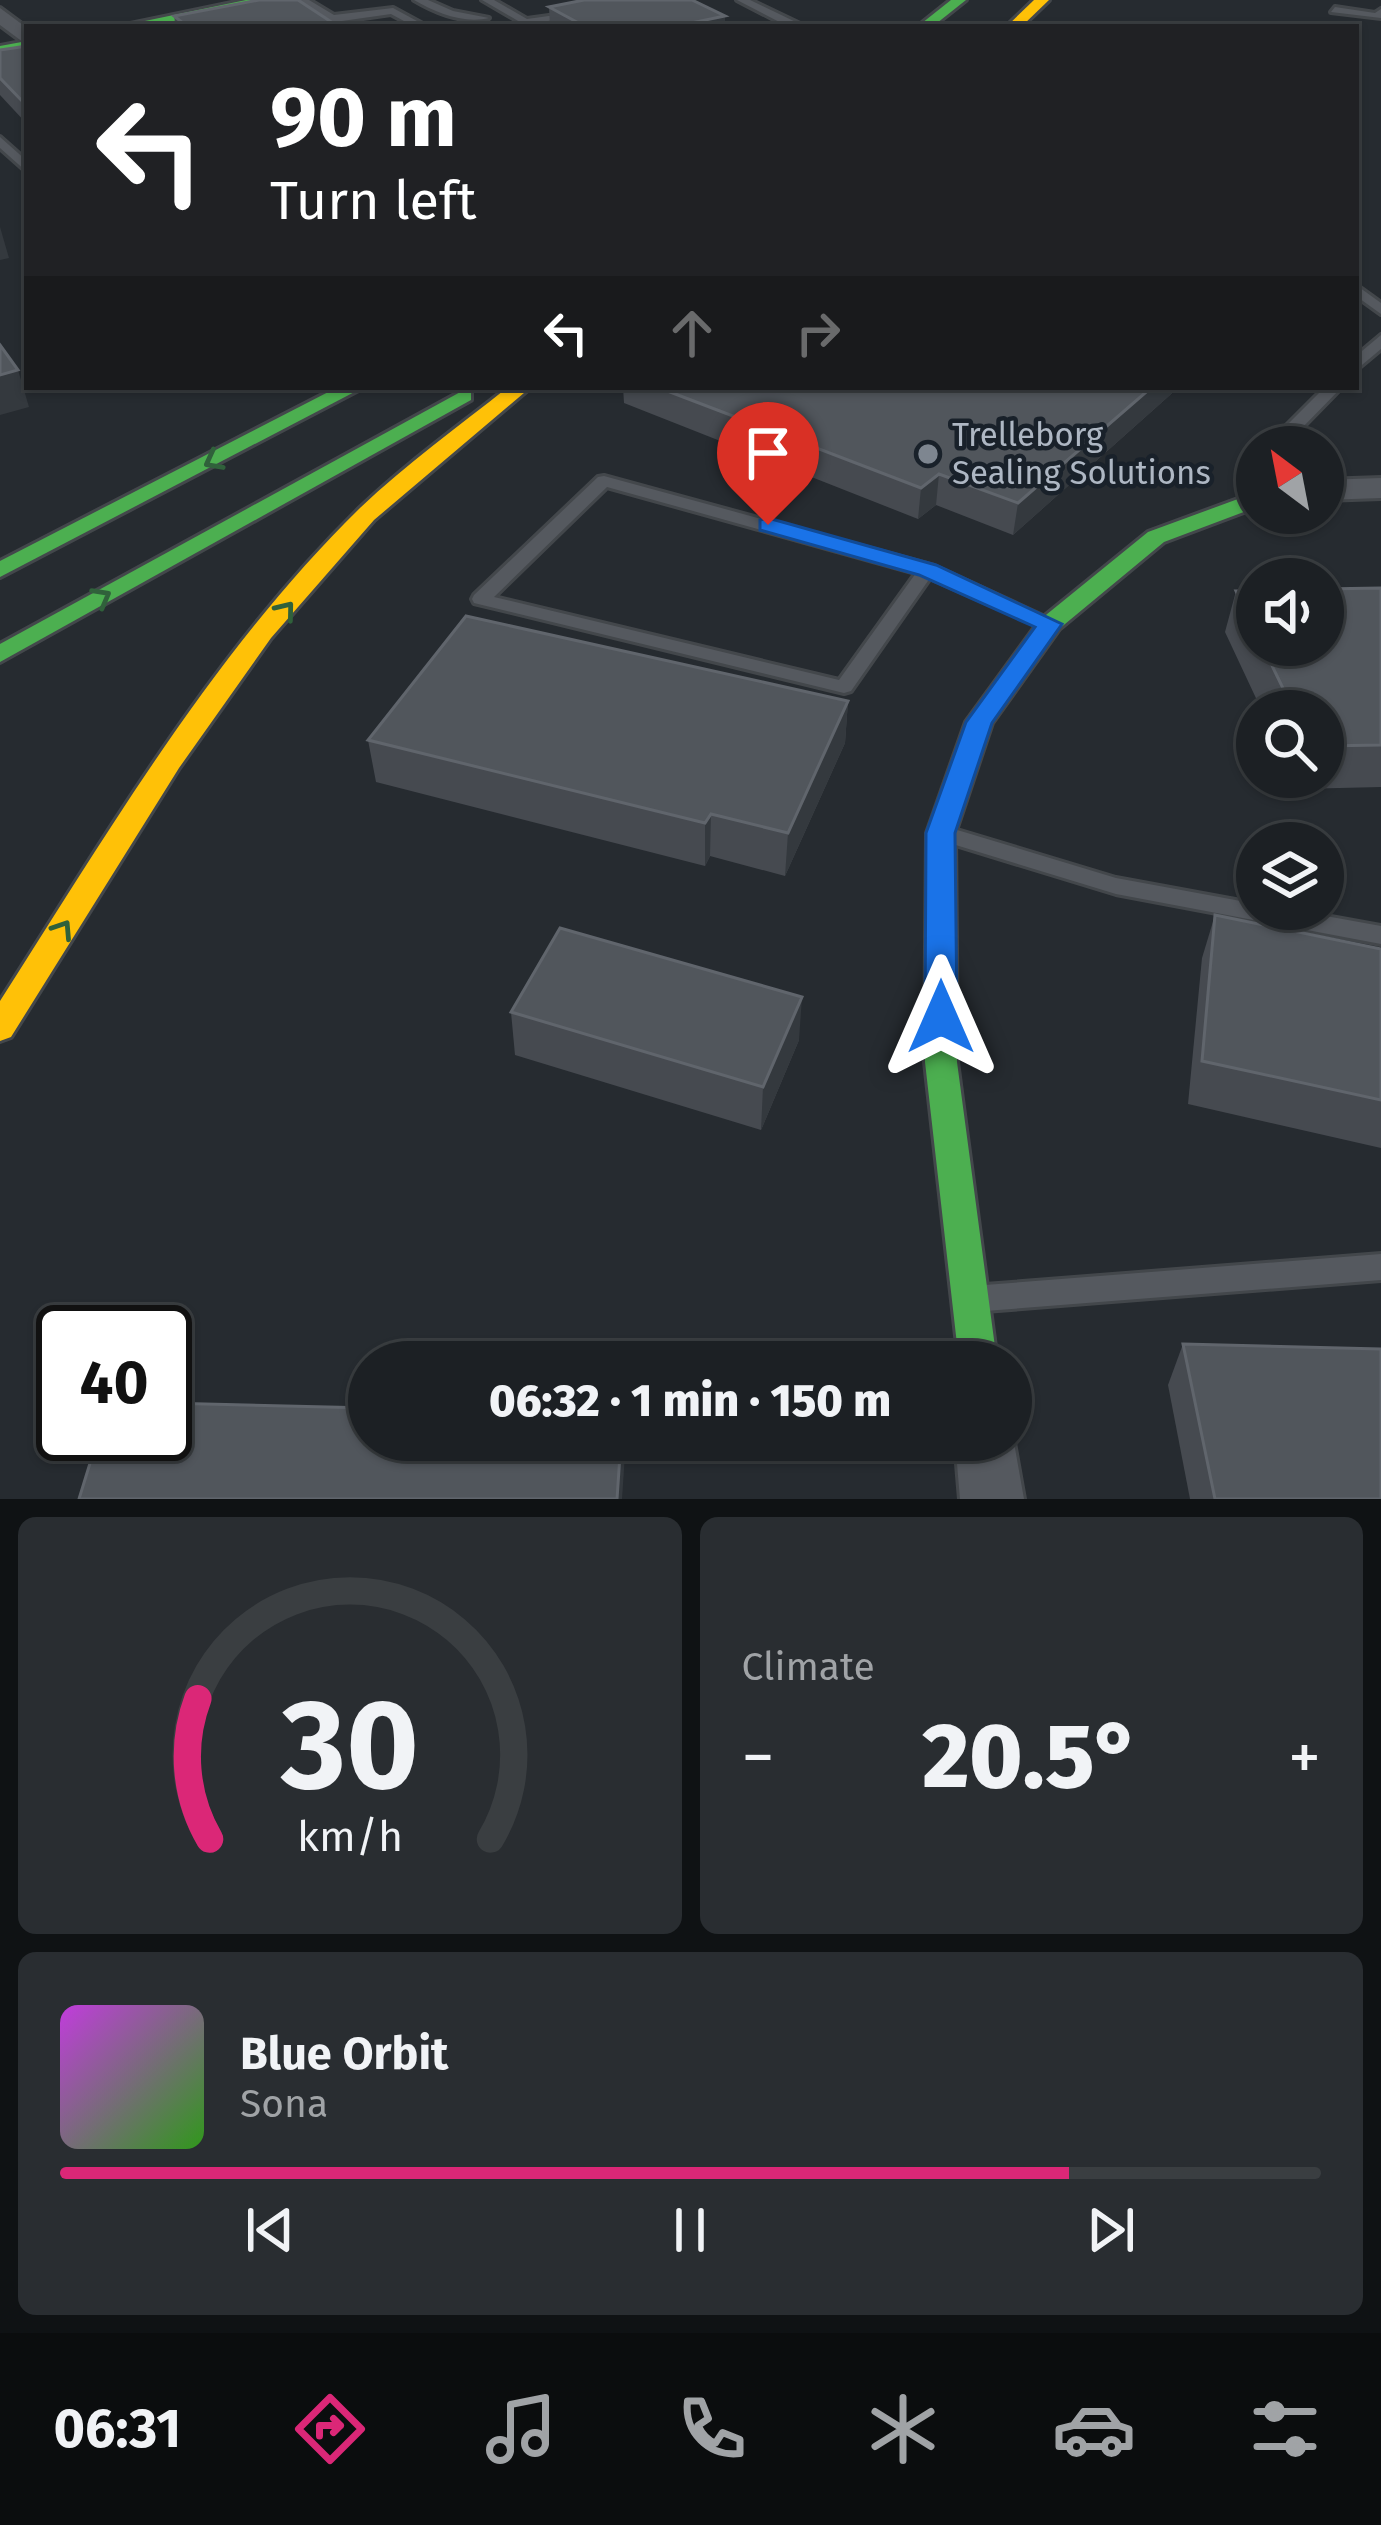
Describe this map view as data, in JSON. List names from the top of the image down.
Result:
{
  "places": ["Trelleborg Sealing Solutions"],
  "north": "top left",
  "page": {
    "turn": ["90 m", "Turn left"],
    "limit": "40",
    "trip": "06:32 · 1 min · 150 m",
    "tile": "Climate",
    "heat": ["−", "20.5°", "+"],
    "song": ["Blue Orbit", "Sona"],
    "tabs": "06:31",
    "gauge": ["30", "km/h"]
  }
}
